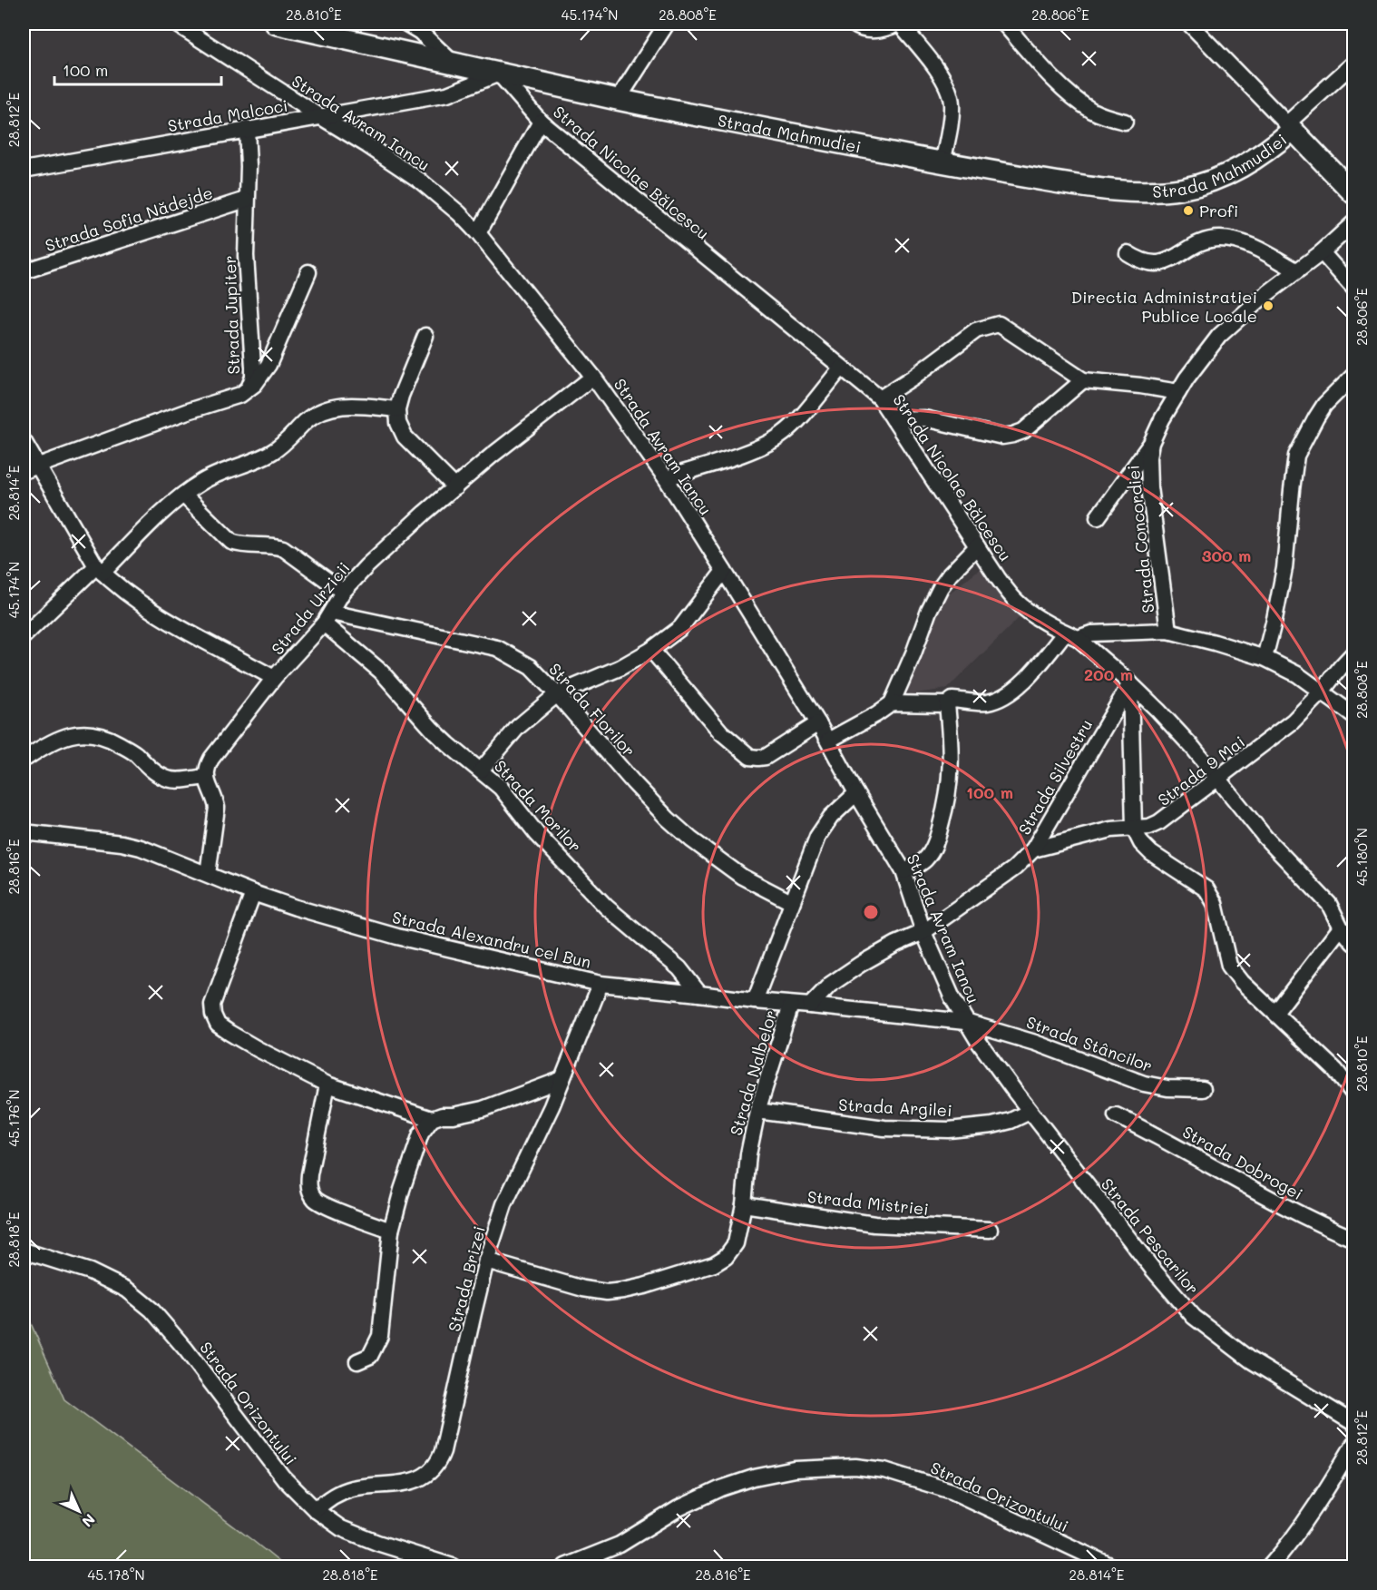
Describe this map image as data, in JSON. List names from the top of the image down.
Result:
{
  "streets": {
    "main road": ["Strada Mahmudiei"],
    "street": [
      "Strada Malcoci",
      "Strada Avram Iancu",
      "Strada Nicolae Bălcescu",
      "Strada Sofia Nădejde",
      "Strada Jupiter",
      "Strada Concordiei",
      "Strada Urzicii",
      "Strada Florilor",
      "Strada 9 Mai",
      "Strada Silvestru",
      "Strada Morilor",
      "Strada Alexandru cel Bun",
      "Strada Stâncilor",
      "Strada Nalbelor",
      "Strada Argilei",
      "Strada Dobrogei",
      "Strada Mistriei",
      "Strada Pescarilor",
      "Strada Brizei",
      "Strada Orizontului"
    ]
  },
  "crossings": [
    ["Strada Malcoci", "Strada Avram Iancu"],
    ["Strada Malcoci", "Strada Mahmudiei"],
    ["Strada Malcoci", "Strada Nicolae Bălcescu"],
    ["Strada Malcoci", "Strada Jupiter"],
    ["Strada Avram Iancu", "Strada Urzicii"],
    ["Strada Avram Iancu", "Strada Silvestru"],
    ["Strada Avram Iancu", "Strada Alexandru cel Bun"],
    ["Strada Avram Iancu", "Strada Stâncilor"],
    ["Strada Avram Iancu", "Strada Pescarilor"],
    ["Strada Mahmudiei", "Strada Nicolae Bălcescu"],
    ["Strada Nicolae Bălcescu", "Strada 9 Mai"],
    ["Strada Nicolae Bălcescu", "Strada Silvestru"],
    ["Strada Sofia Nădejde", "Strada Jupiter"],
    ["Strada Urzicii", "Strada Florilor"],
    ["Strada Urzicii", "Strada Morilor"],
    ["Strada Florilor", "Strada Morilor"],
    ["Strada 9 Mai", "Strada Silvestru"],
    ["Strada Silvestru", "Strada Alexandru cel Bun"],
    ["Strada Morilor", "Strada Alexandru cel Bun"],
    ["Strada Alexandru cel Bun", "Strada Stâncilor"],
    ["Strada Alexandru cel Bun", "Strada Nalbelor"],
    ["Strada Alexandru cel Bun", "Strada Pescarilor"],
    ["Strada Alexandru cel Bun", "Strada Brizei"],
    ["Strada Stâncilor", "Strada Pescarilor"],
    ["Strada Nalbelor", "Strada Argilei"],
    ["Strada Nalbelor", "Strada Mistriei"],
    ["Strada Nalbelor", "Strada Brizei"],
    ["Strada Argilei", "Strada Pescarilor"],
    ["Strada Brizei", "Strada Orizontului"]
  ],
  "places": ["Profi", "Directia Administratiei Publice Locale"],
  "scale_bar": "100 m",
  "north": "bottom right",
  "coordinates": [
    "28.810°E",
    "45.174°N",
    "28.808°E",
    "28.806°E",
    "28.812°E",
    "28.814°E",
    "45.180°N",
    "28.816°E",
    "45.176°N",
    "28.818°E",
    "45.178°N"
  ],
  "rings": ["300 m", "200 m", "100 m"]
}
